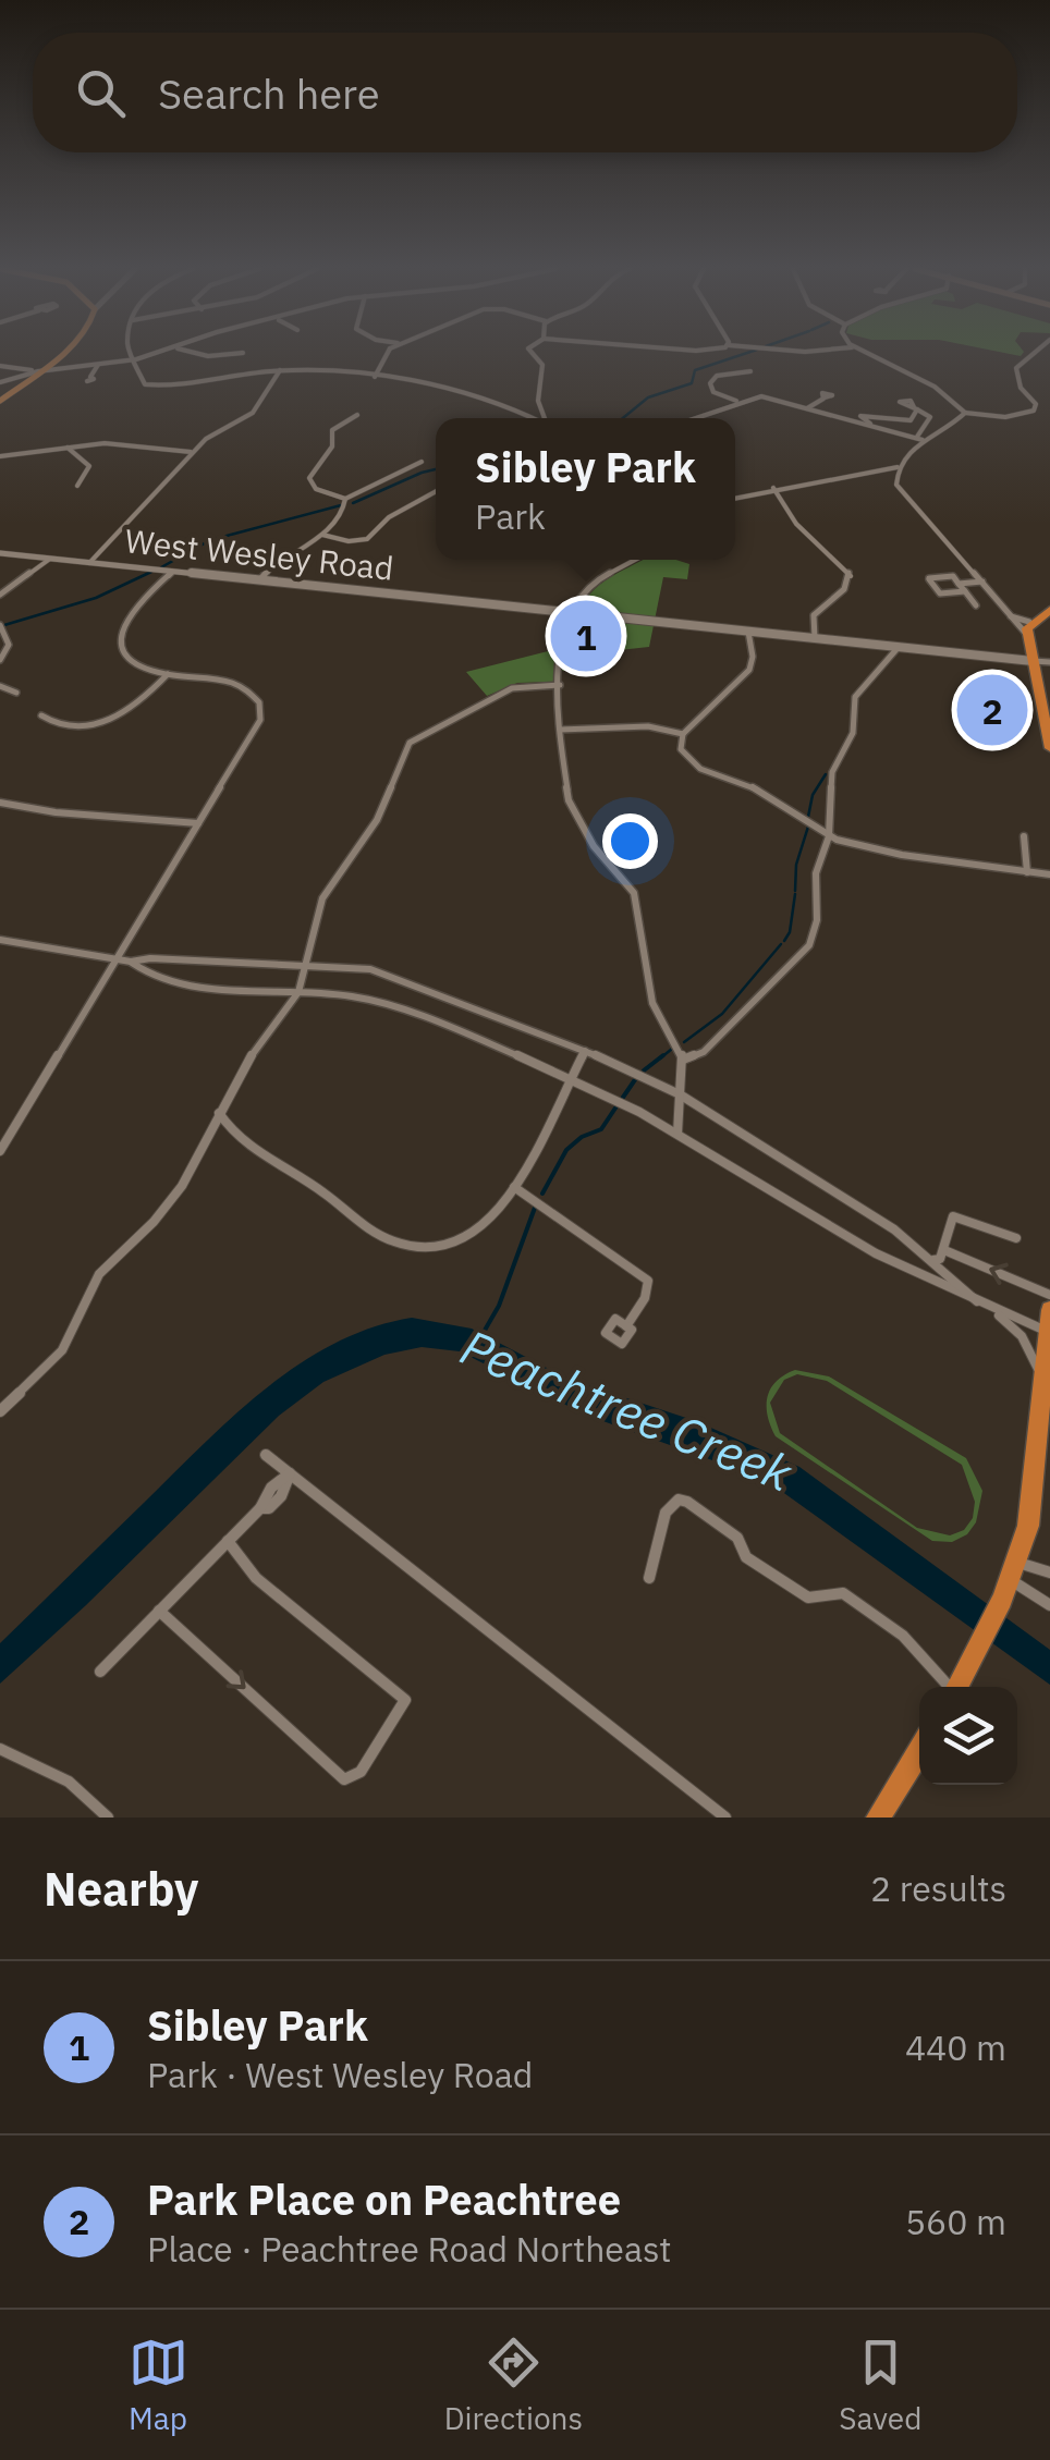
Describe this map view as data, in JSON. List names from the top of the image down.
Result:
{
  "streets": {
    "street": ["West Wesley Road"]
  },
  "water": ["Peachtree Creek"],
  "page": {
    "search": "Search here",
    "popup": ["Sibley Park", "Park"],
    "pins": ["1", "2"],
    "heading": ["Nearby", "2 results"],
    "list": [
      {
        "mark": "1",
        "name": "Sibley Park",
        "note": "Park · West Wesley Road",
        "value": "440 m"
      },
      {
        "mark": "2",
        "name": "Park Place on Peachtree",
        "note": "Place · Peachtree Road Northeast",
        "value": "560 m"
      }
    ],
    "nav": ["Map", "Directions", "Saved"]
  }
}
